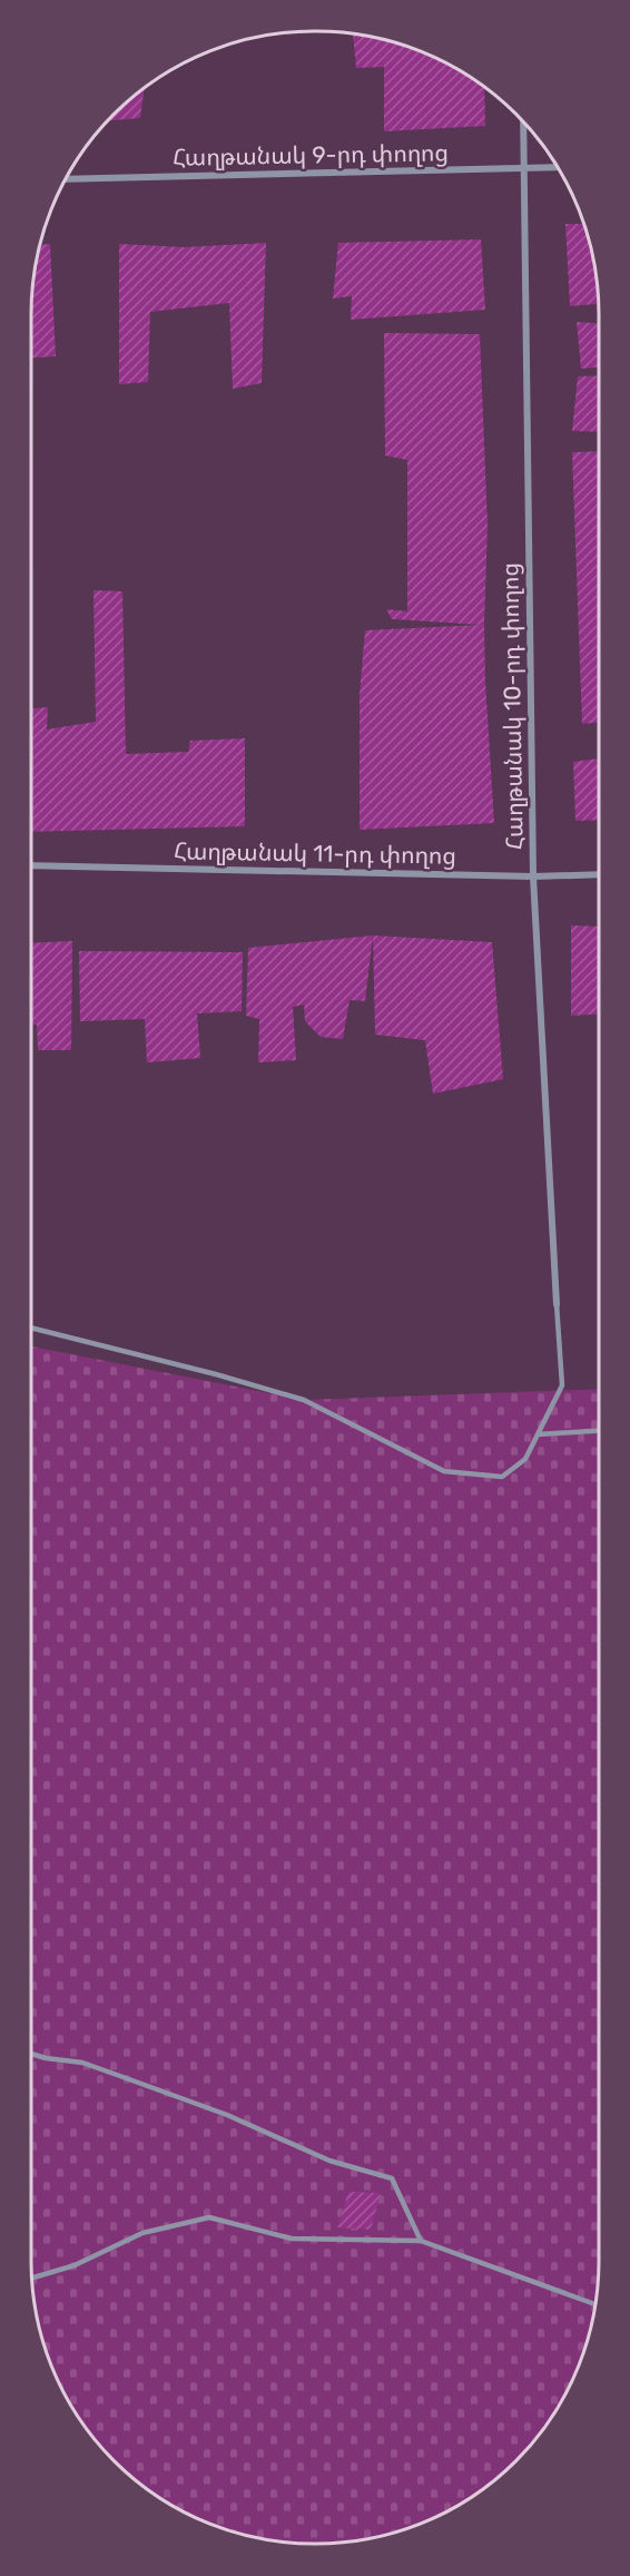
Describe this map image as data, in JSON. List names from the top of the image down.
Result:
{
  "streets": {
    "street": ["Հաղթանակ 9-րդ փողոց", "Հաղթանակ 10-րդ փողոց", "Հաղթանակ 11-րդ փողոց"]
  },
  "crossings": [
    ["Հաղթանակ 9-րդ փողոց", "Հաղթանակ 10-րդ փողոց"],
    ["Հաղթանակ 10-րդ փողոց", "Հաղթանակ 11-րդ փողոց"]
  ]
}
